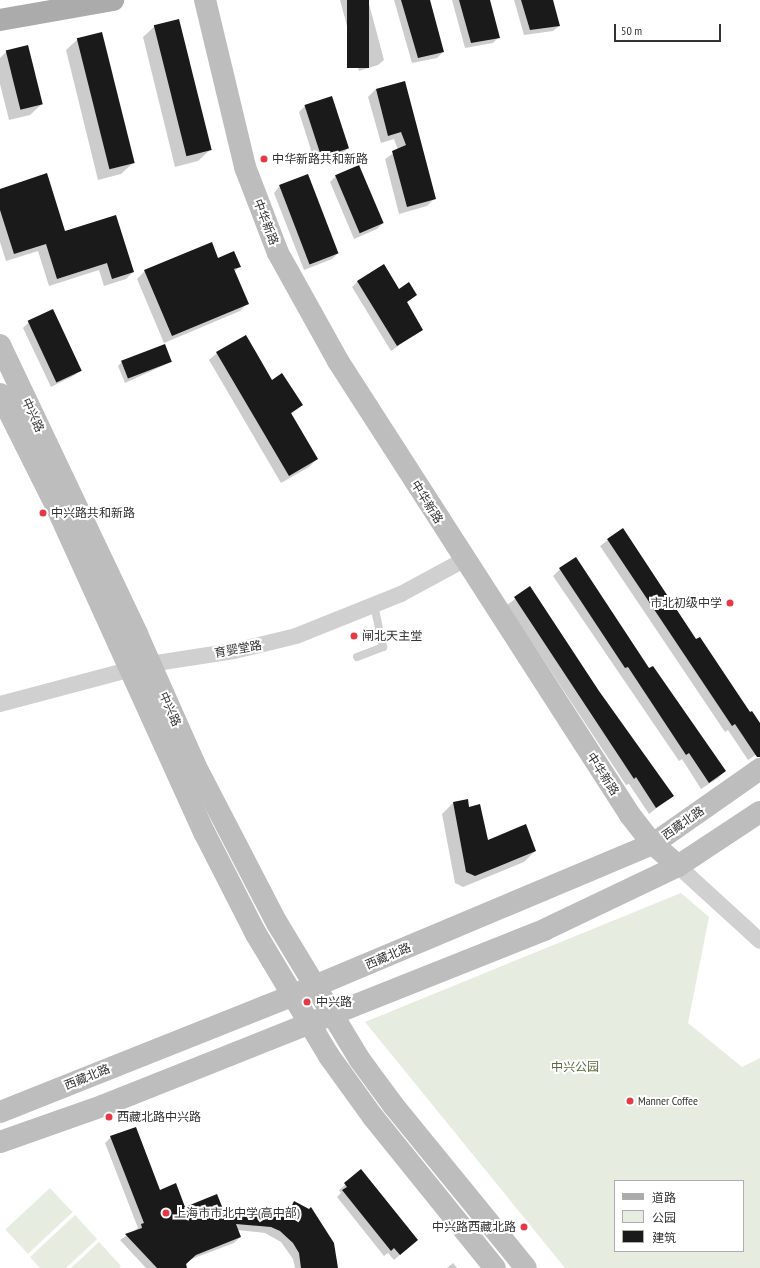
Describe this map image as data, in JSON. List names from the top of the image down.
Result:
{
  "streets": {
    "main road": ["中华新路", "中兴路", "西藏北路"],
    "street": ["育婴堂路"]
  },
  "crossings": [
    ["中华新路", "育婴堂路"],
    ["中华新路", "西藏北路"],
    ["中兴路", "育婴堂路"],
    ["中兴路", "西藏北路"]
  ],
  "parks": ["中兴公园"],
  "places": [
    "中华新路共和新路",
    "中兴路共和新路",
    "市北初级中学",
    "闸北天主堂",
    "中兴路",
    "Manner Coffee",
    "西藏北路中兴路",
    "上海市市北中学(高中部)",
    "中兴路西藏北路"
  ],
  "legend": ["道路", "公园", "建筑"],
  "scale_bar": "50 m"
}
